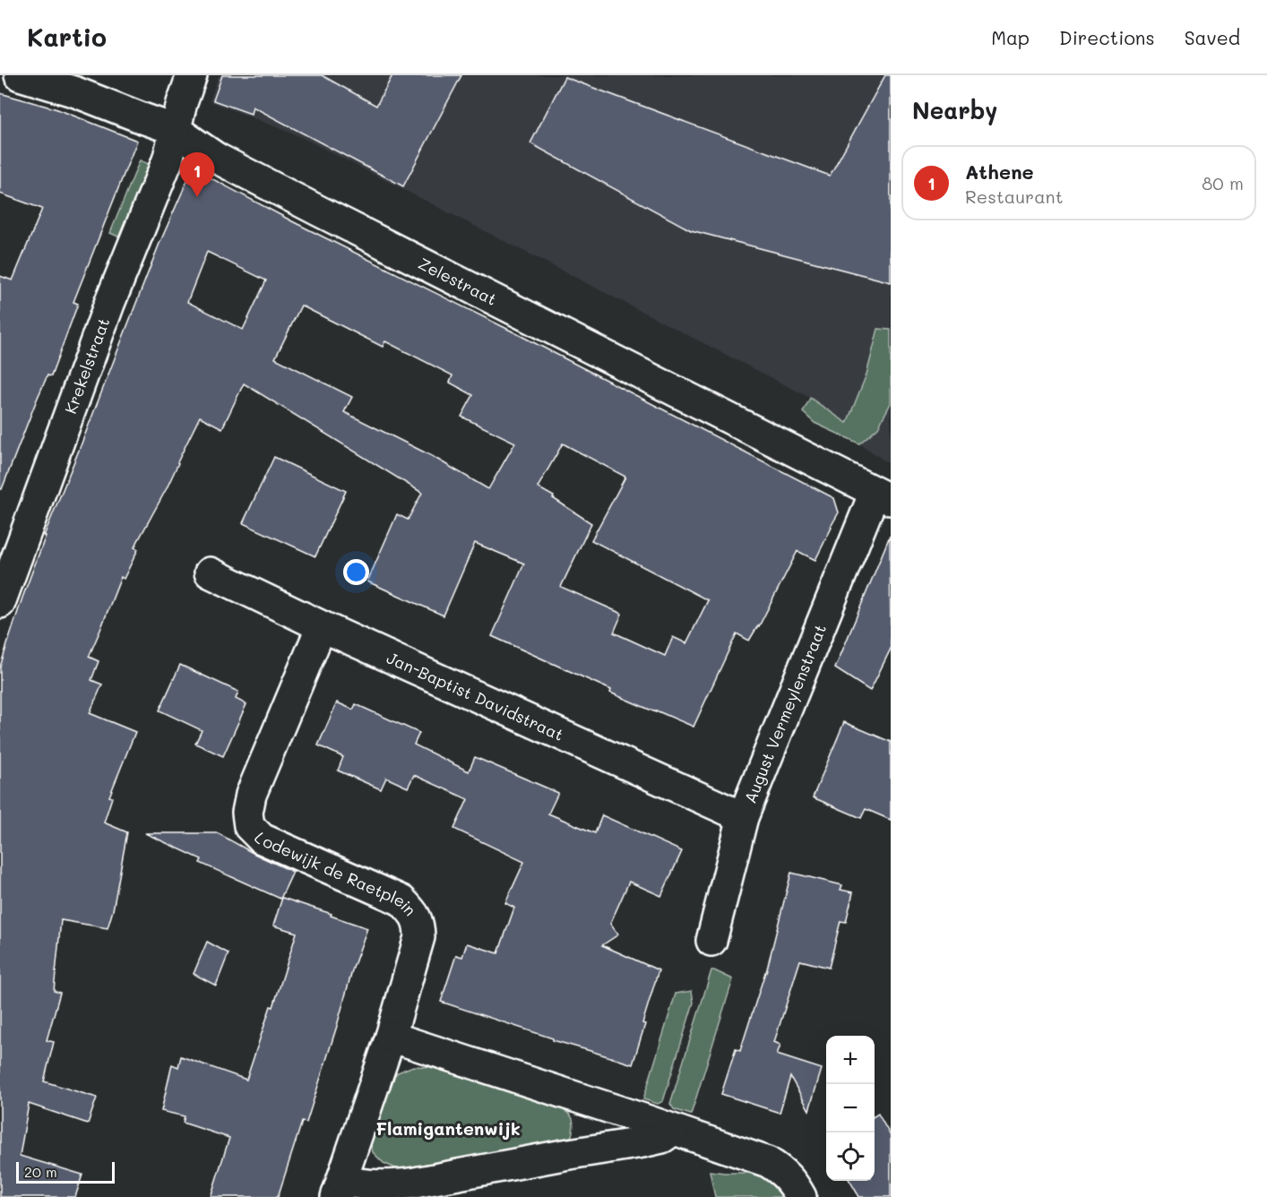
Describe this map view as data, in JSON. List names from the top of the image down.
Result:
{
  "streets": {
    "street": [
      "Zelestraat",
      "Krekelstraat",
      "Jan-Baptist Davidstraat",
      "August Vermeylenstraat",
      "Lodewijk de Raetplein"
    ]
  },
  "crossings": [
    ["Zelestraat", "Krekelstraat"],
    ["Zelestraat", "August Vermeylenstraat"],
    ["Jan-Baptist Davidstraat", "August Vermeylenstraat"],
    ["Jan-Baptist Davidstraat", "Lodewijk de Raetplein"]
  ],
  "districts": ["Flamigantenwijk"],
  "scale_bar": "20 m",
  "page": {
    "header": "Kartio",
    "nav": ["Map", "Directions", "Saved"],
    "heading": "Nearby",
    "list": [
      {
        "mark": "1",
        "name": "Athene",
        "note": "Restaurant",
        "value": "80 m"
      }
    ],
    "pins": "1",
    "map_buttons": ["+", "−"],
    "scale": "20 m"
  }
}
